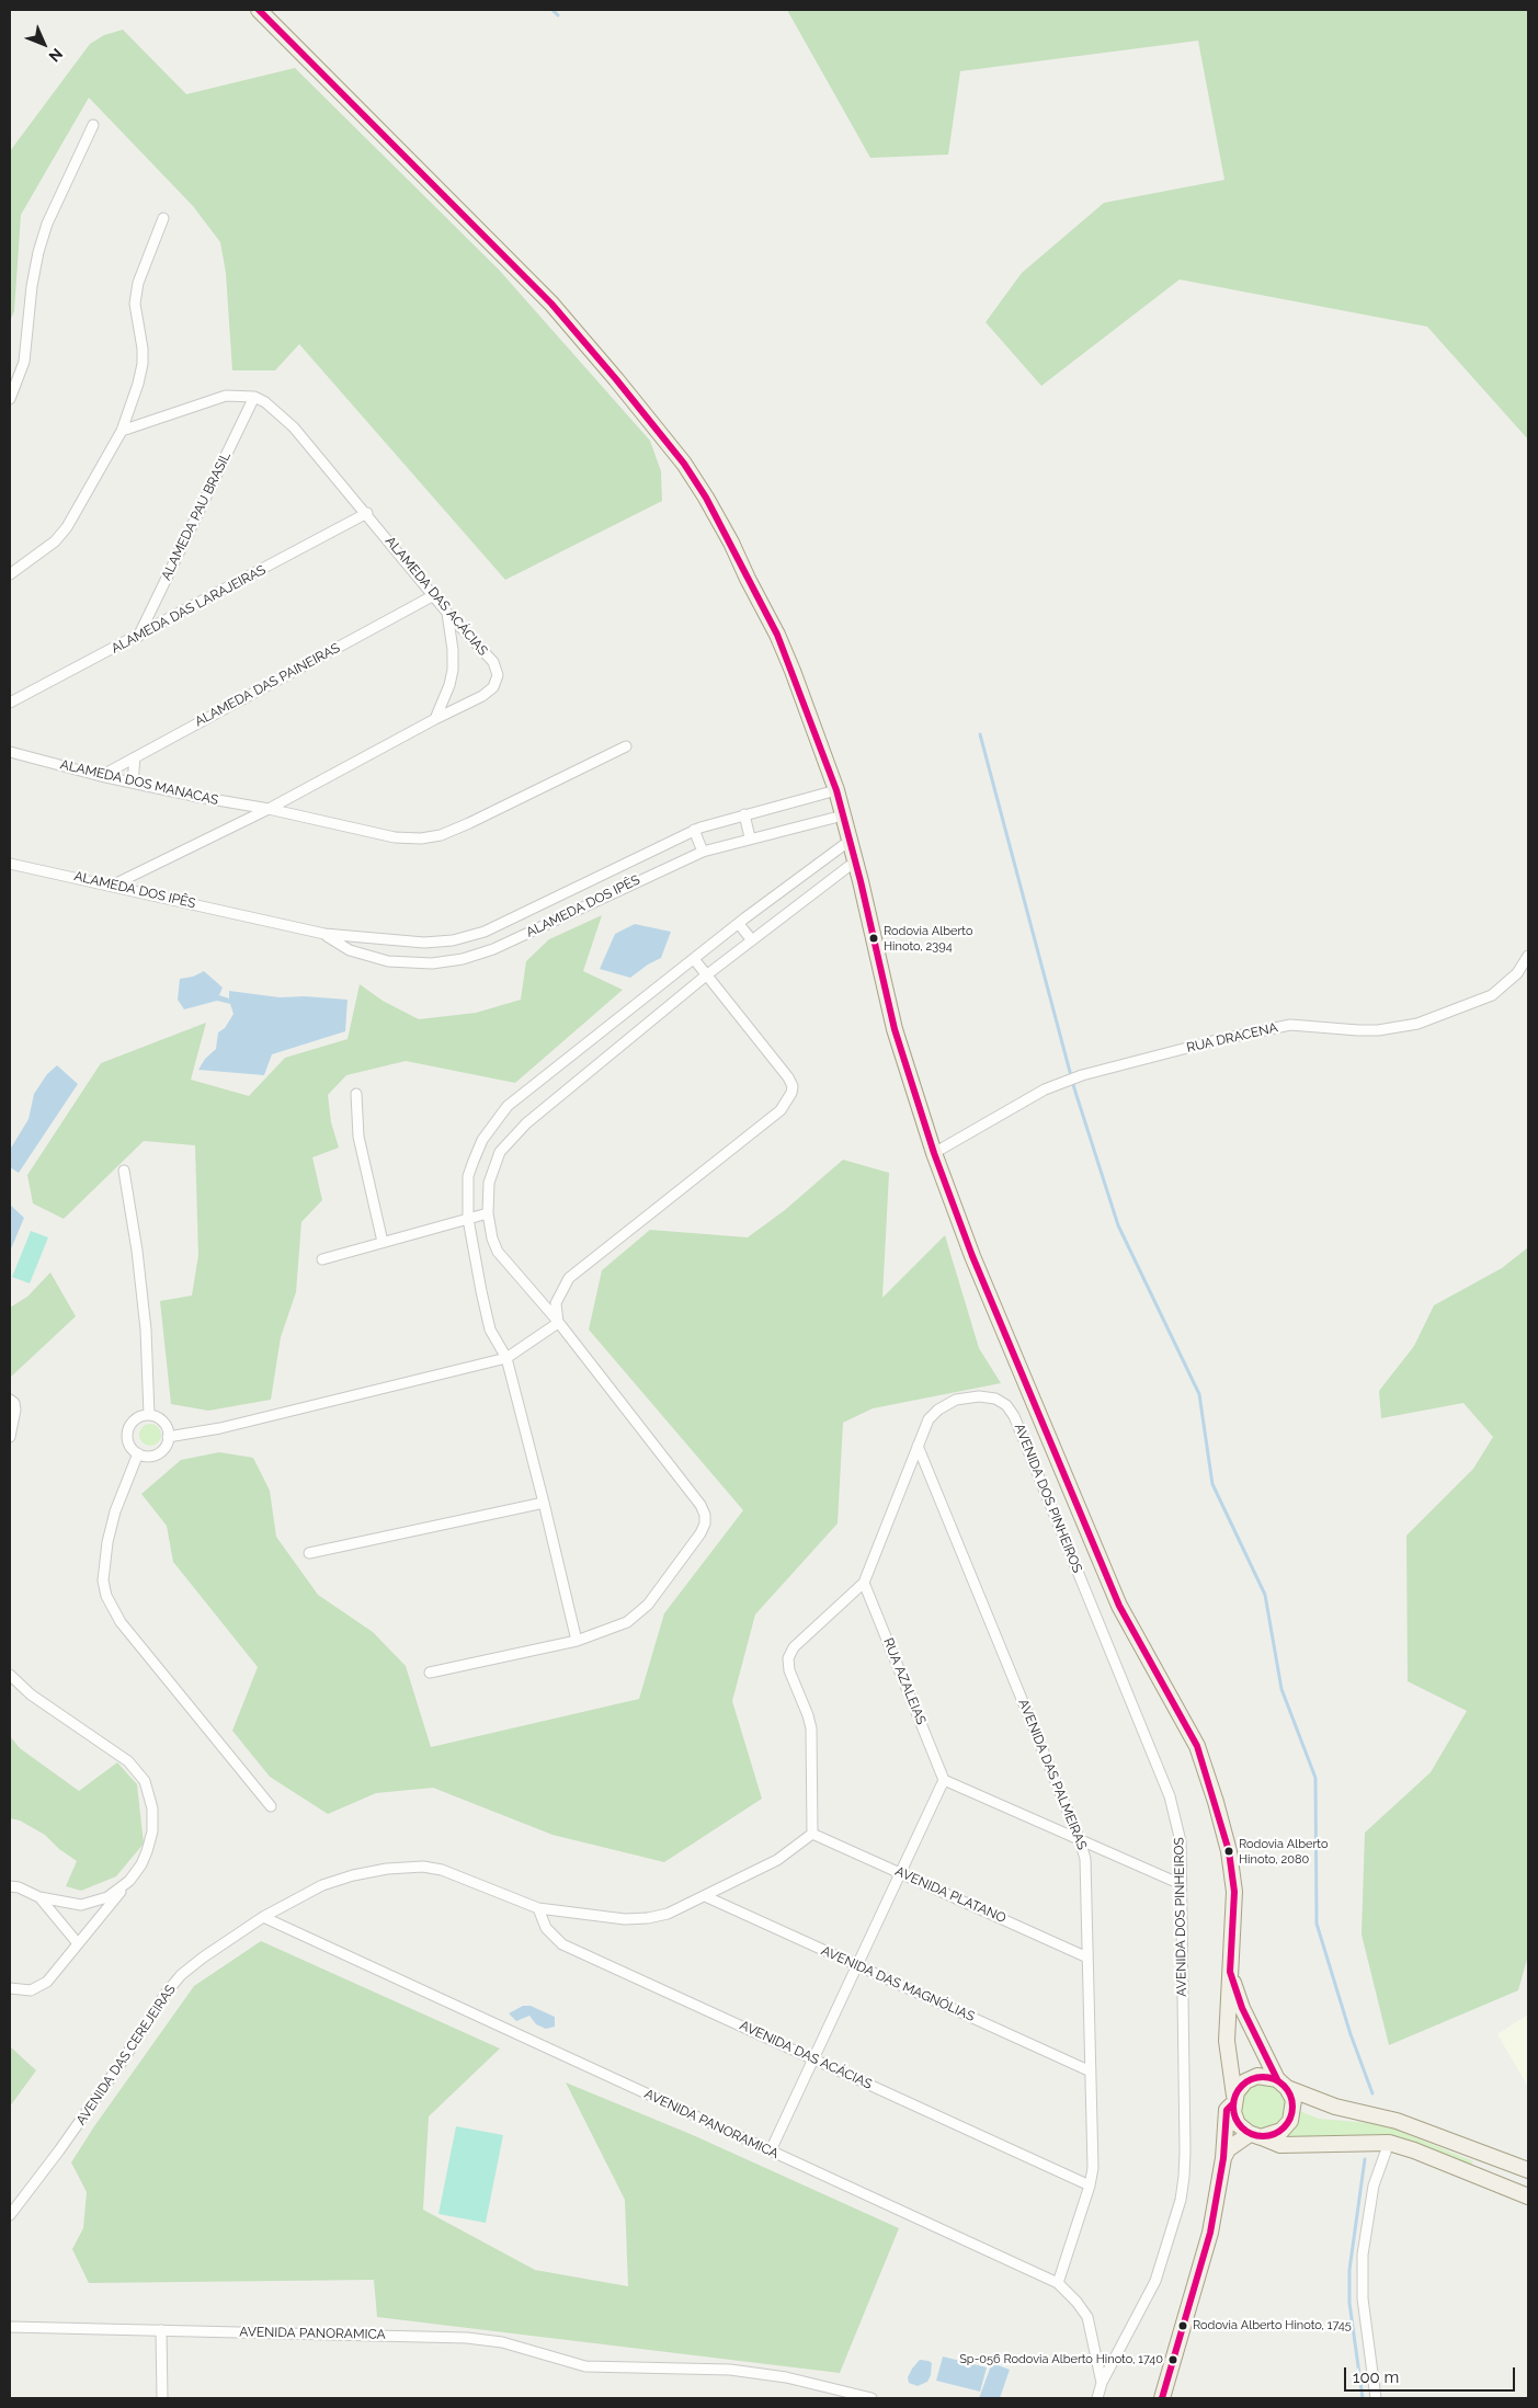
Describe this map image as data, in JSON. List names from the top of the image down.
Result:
{
  "streets": {
    "street": [
      "ALAMEDA PAU BRASIL",
      "ALAMEDA DAS ACÁCIAS",
      "ALAMEDA DAS LARAJEIRAS",
      "ALAMEDA DAS PAINEIRAS",
      "ALAMEDA DOS MANACAS",
      "ALAMEDA DOS IPÊS",
      "RUA DRACENA",
      "AVENIDA DOS PINHEIROS",
      "RUA AZALEIAS",
      "AVENIDA DAS PALMEIRAS",
      "AVENIDA PLATANO",
      "AVENIDA DAS MAGNÓLIAS",
      "AVENIDA DAS CEREJEIRAS",
      "AVENIDA DAS ACÁCIAS",
      "AVENIDA PANORAMICA"
    ]
  },
  "crossings": [
    ["ALAMEDA PAU BRASIL", "ALAMEDA DAS ACÁCIAS"],
    ["ALAMEDA PAU BRASIL", "ALAMEDA DAS LARAJEIRAS"],
    ["ALAMEDA DAS ACÁCIAS", "ALAMEDA DAS LARAJEIRAS"],
    ["ALAMEDA DAS ACÁCIAS", "ALAMEDA DAS PAINEIRAS"],
    ["ALAMEDA DAS ACÁCIAS", "ALAMEDA DOS MANACAS"],
    ["ALAMEDA DAS ACÁCIAS", "ALAMEDA DOS IPÊS"],
    ["ALAMEDA DAS PAINEIRAS", "ALAMEDA DOS MANACAS"],
    ["AVENIDA DOS PINHEIROS", "AVENIDA DAS PALMEIRAS"],
    ["AVENIDA DOS PINHEIROS", "AVENIDA PANORAMICA"],
    ["AVENIDA DAS PALMEIRAS", "AVENIDA PLATANO"],
    ["AVENIDA DAS PALMEIRAS", "AVENIDA DAS MAGNÓLIAS"],
    ["AVENIDA DAS PALMEIRAS", "AVENIDA DAS ACÁCIAS"],
    ["AVENIDA DAS PALMEIRAS", "AVENIDA PANORAMICA"],
    ["AVENIDA PLATANO", "AVENIDA DAS CEREJEIRAS"],
    ["AVENIDA DAS MAGNÓLIAS", "AVENIDA DAS CEREJEIRAS"],
    ["AVENIDA DAS CEREJEIRAS", "AVENIDA DAS ACÁCIAS"],
    ["AVENIDA DAS CEREJEIRAS", "AVENIDA PANORAMICA"]
  ],
  "places": [
    "Rodovia Alberto Hinoto, 2394",
    "Rodovia Alberto Hinoto, 2080",
    "Rodovia Alberto Hinoto, 1745",
    "Sp-056 Rodovia Alberto Hinoto, 1740"
  ],
  "scale_bar": "100 m",
  "north": "bottom right"
}
